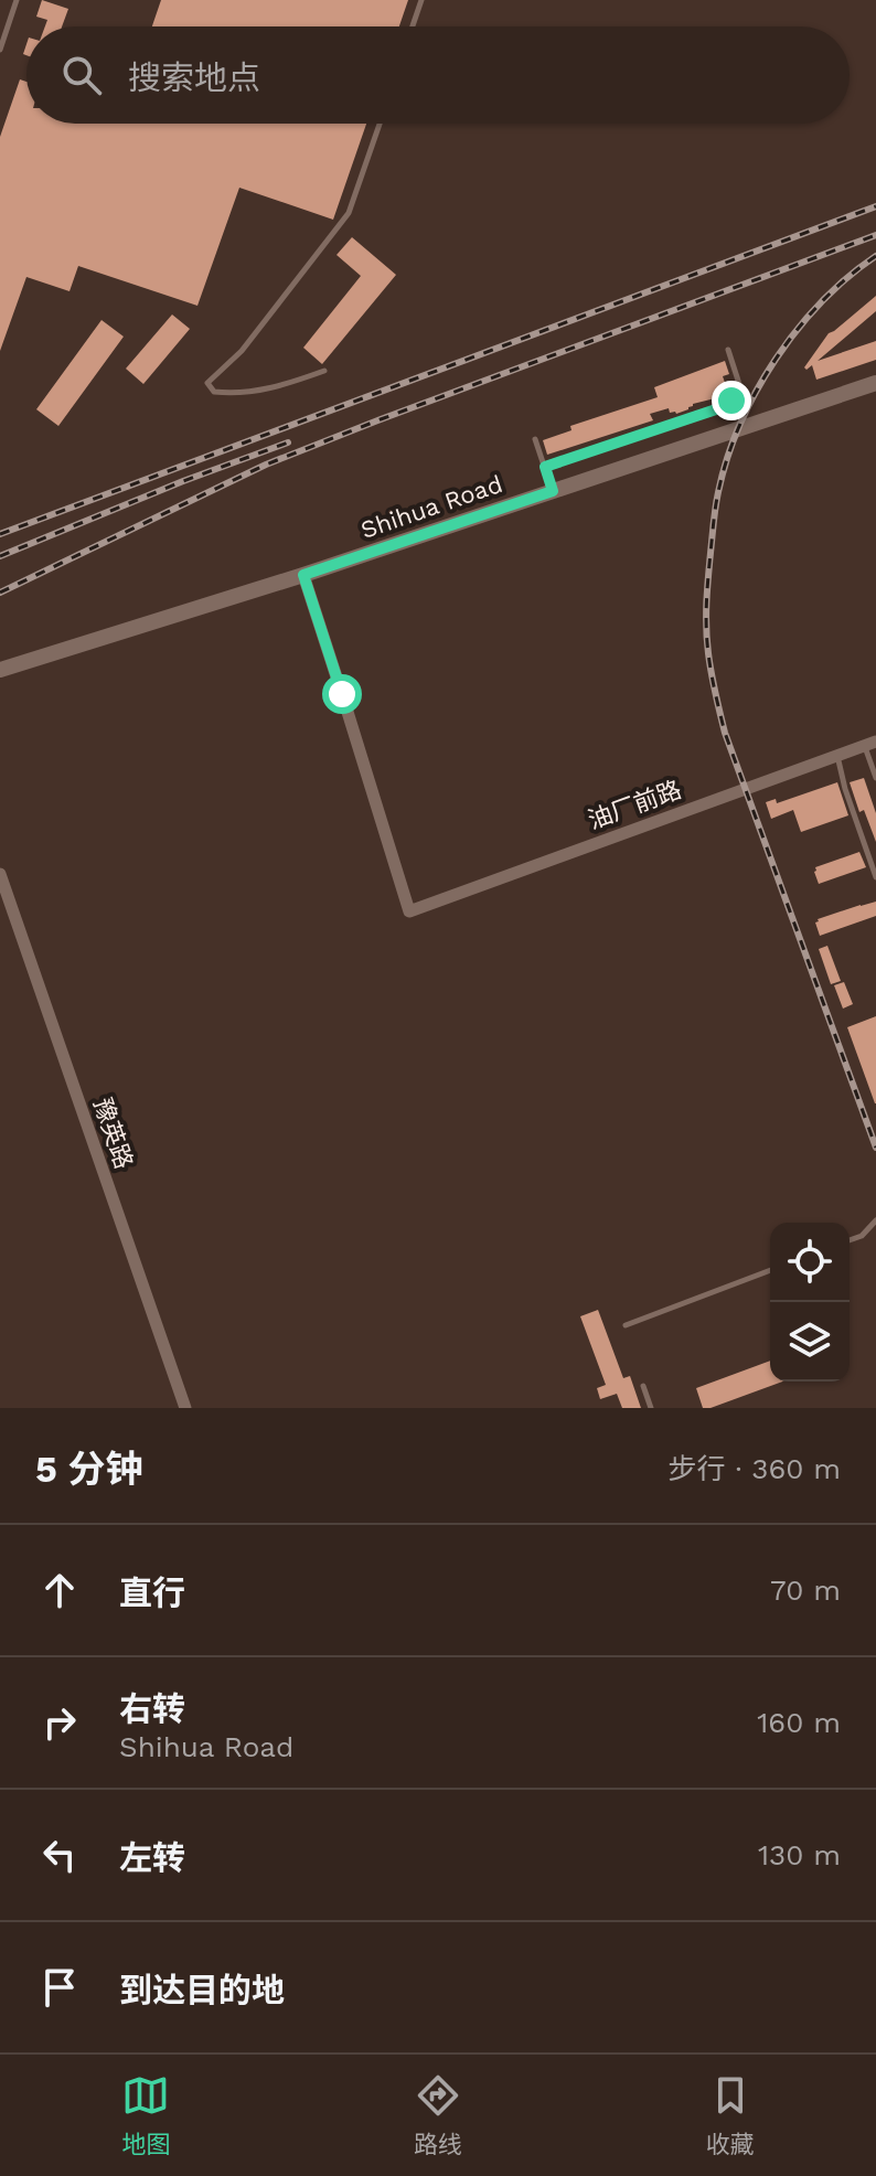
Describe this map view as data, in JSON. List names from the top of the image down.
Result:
{
  "streets": {
    "street": ["Shihua Road", "油厂前路", "豫英路"]
  },
  "crossings": [
    ["Shihua Road", "油厂前路"]
  ],
  "page": {
    "search": "搜索地点",
    "heading": ["5 分钟", "步行 · 360 m"],
    "list": [
      ["直行", "70 m"],
      ["右转", "Shihua Road", "160 m"],
      ["左转", "130 m"],
      "到达目的地"
    ],
    "nav": ["地图", "路线", "收藏"]
  }
}
